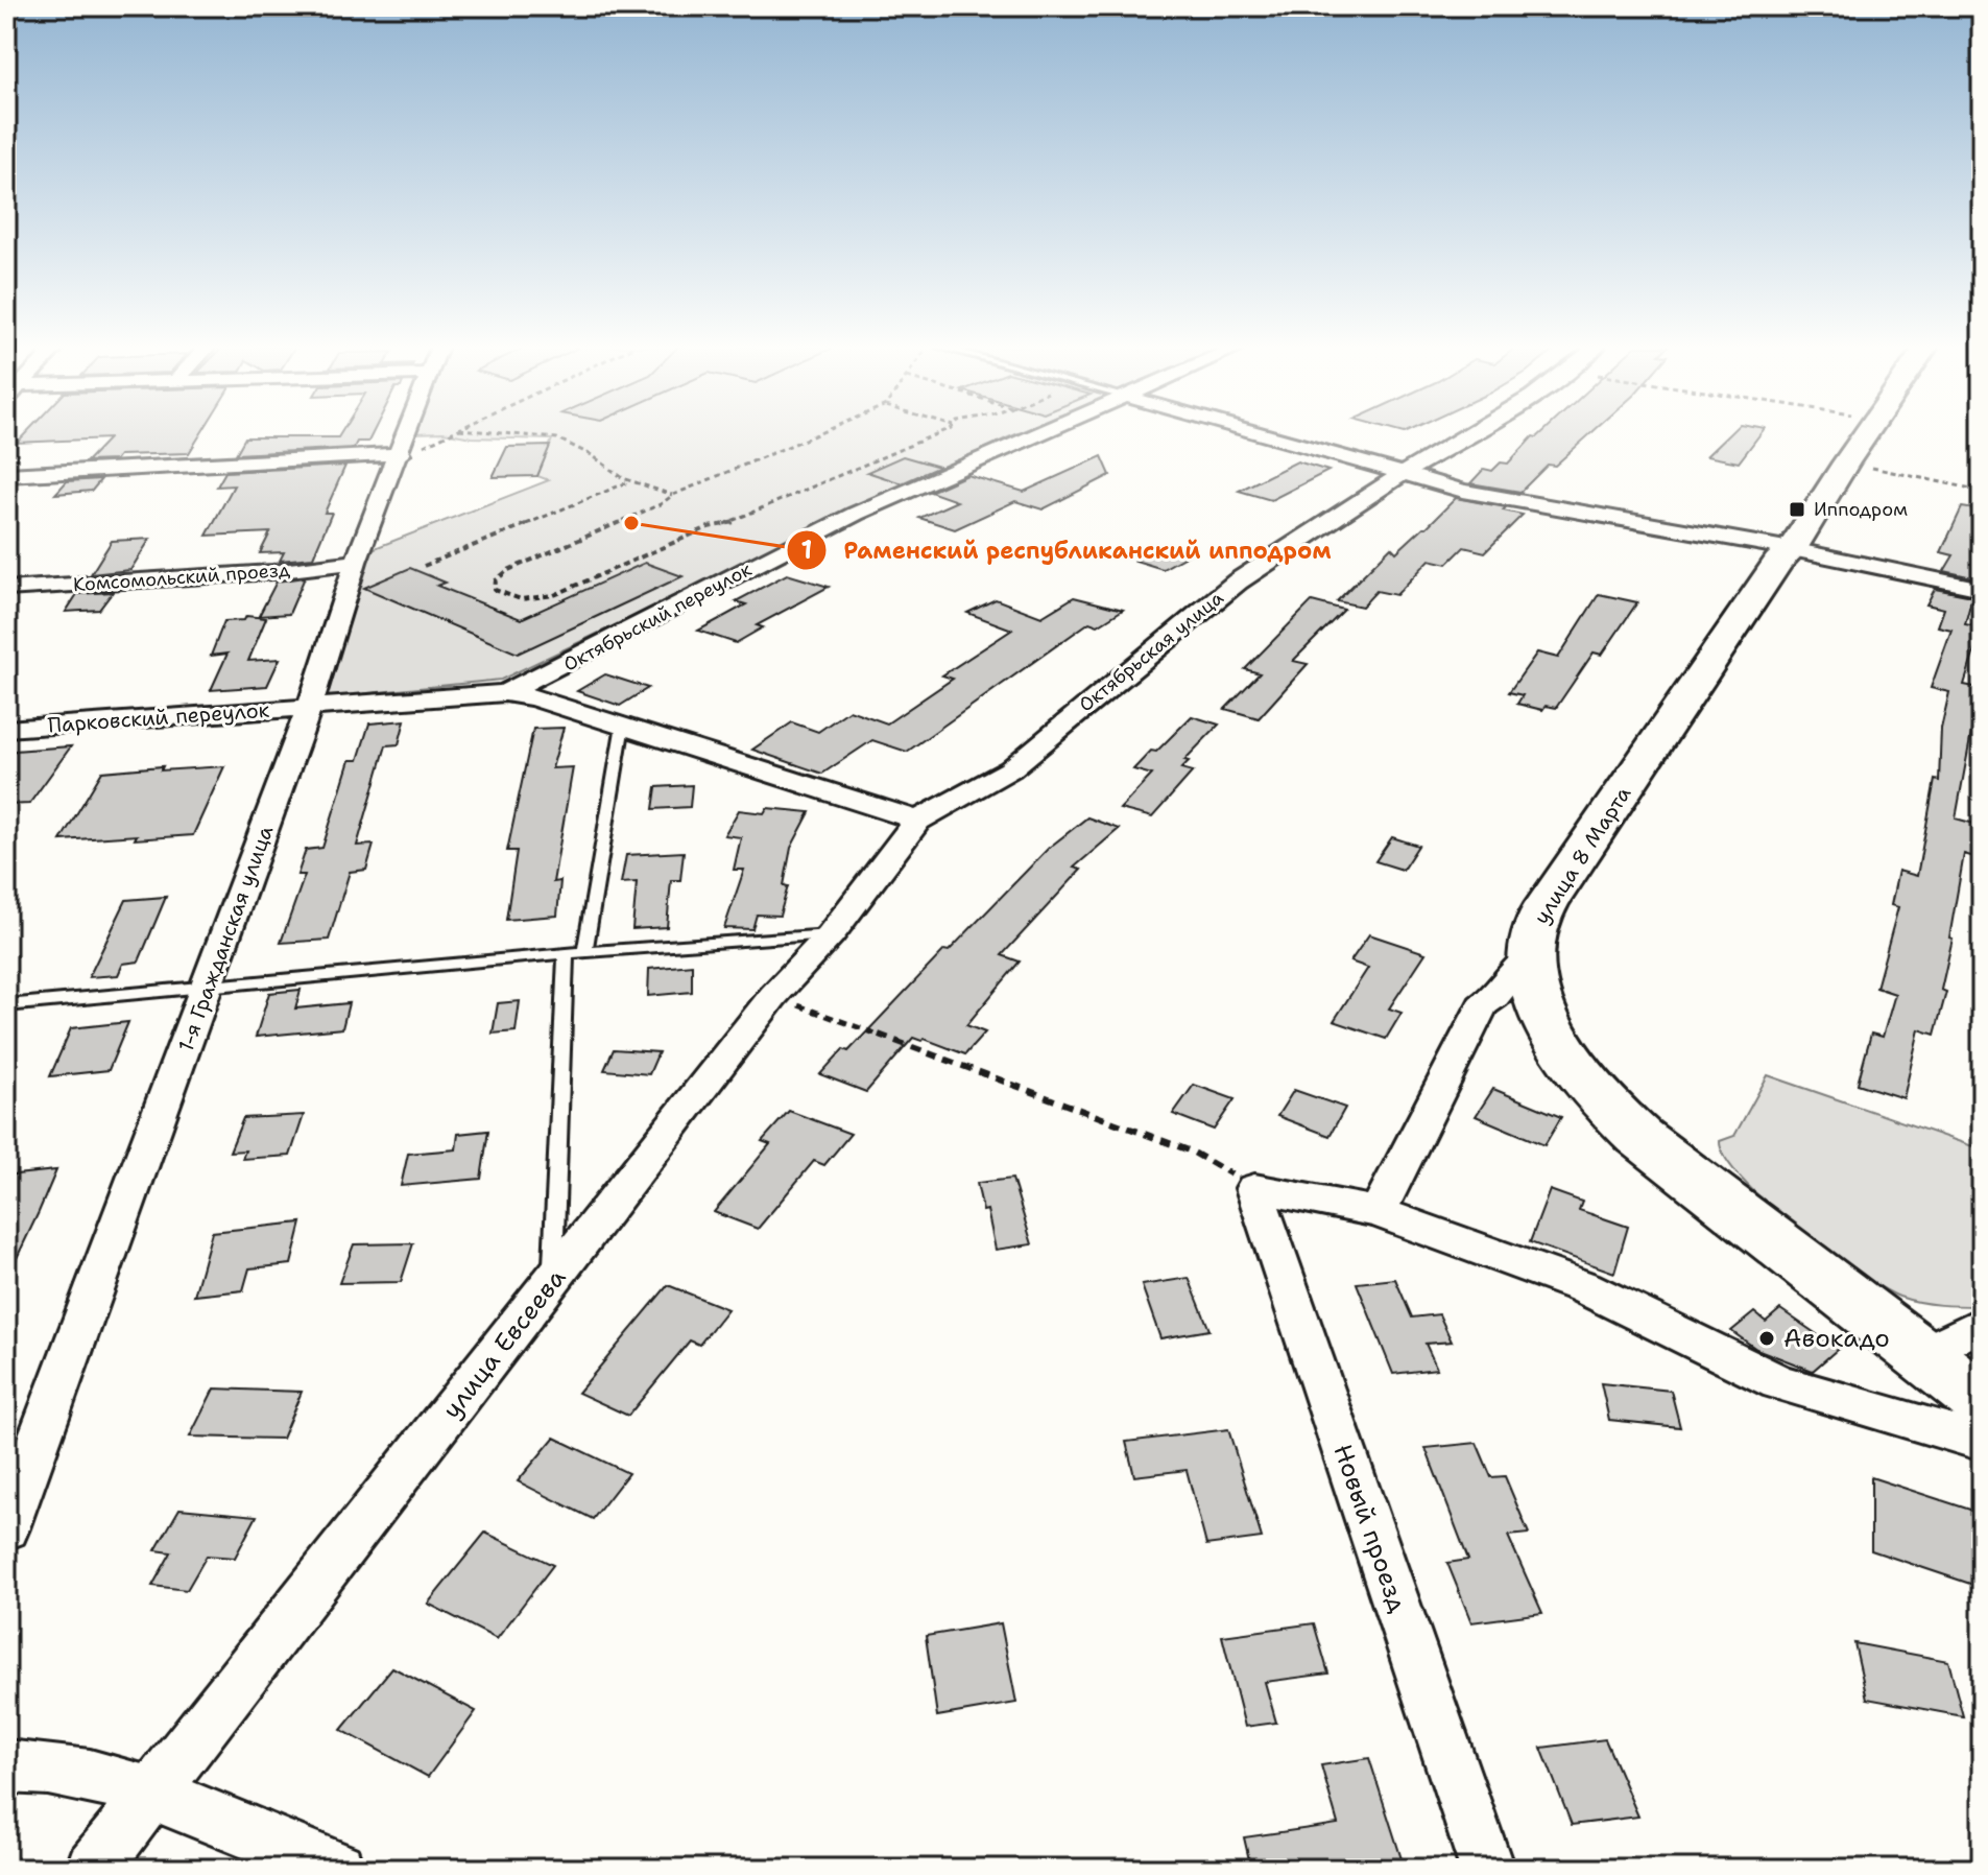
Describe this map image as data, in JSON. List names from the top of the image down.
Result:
{
  "streets": {
    "main road": ["улица 8 Марта"],
    "street": [
      "Комсомольский проезд",
      "Октябрьский переулок",
      "Октябрьская улица",
      "Парковский переулок",
      "1-я Гражданская улица",
      "улица Евсеева",
      "Новый проезд"
    ]
  },
  "crossings": [
    ["Комсомольский проезд", "1-я Гражданская улица"],
    ["Октябрьский переулок", "Парковский переулок"],
    ["Октябрьский переулок", "1-я Гражданская улица"],
    ["Октябрьская улица", "улица Евсеева"],
    ["Парковский переулок", "1-я Гражданская улица"]
  ],
  "places": {
    "transit": ["Ипподром"],
    "other": ["Раменский республиканский ипподром", "Авокадо"]
  }
}
